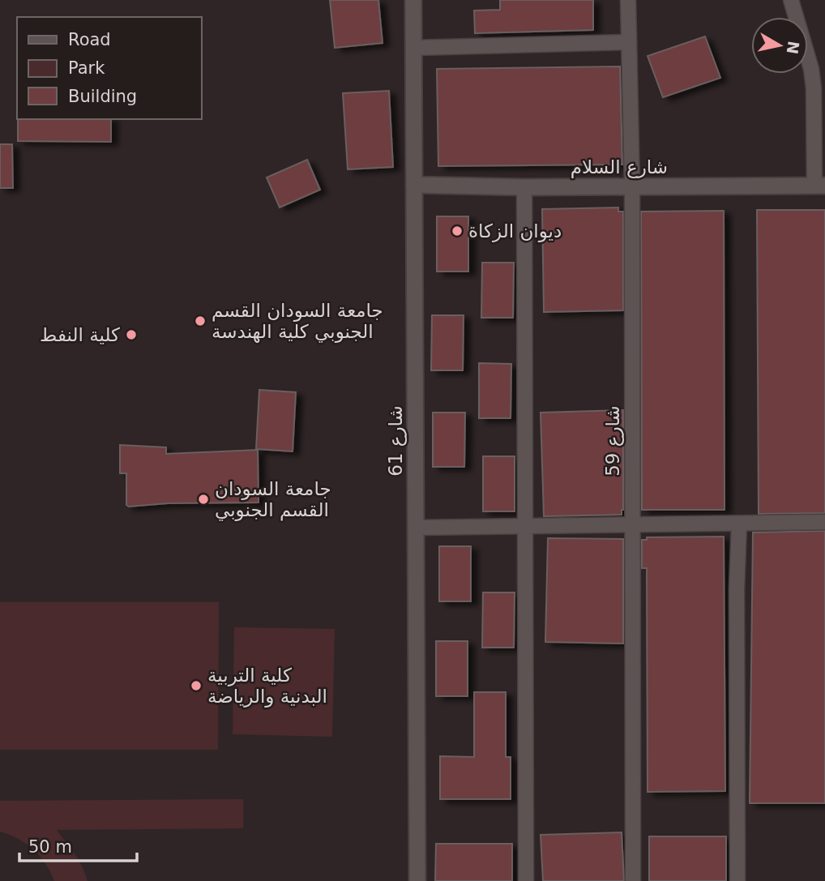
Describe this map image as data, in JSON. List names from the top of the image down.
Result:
{
  "streets": {
    "street": ["شارع السلام", "شارع 61", "شارع 59"]
  },
  "crossings": [
    ["شارع السلام", "شارع 61"],
    ["شارع السلام", "شارع 59"]
  ],
  "places": [
    "ديوان الزكاة",
    "جامعة السودان القسم الجنوبي كلية الهندسة",
    "كلية النفط",
    "جامعة السودان القسم الجنوبي",
    "كلية التربية البدنية والرياضة"
  ],
  "legend": ["Road", "Park", "Building"],
  "scale_bar": "50 m",
  "north": "right"
}
